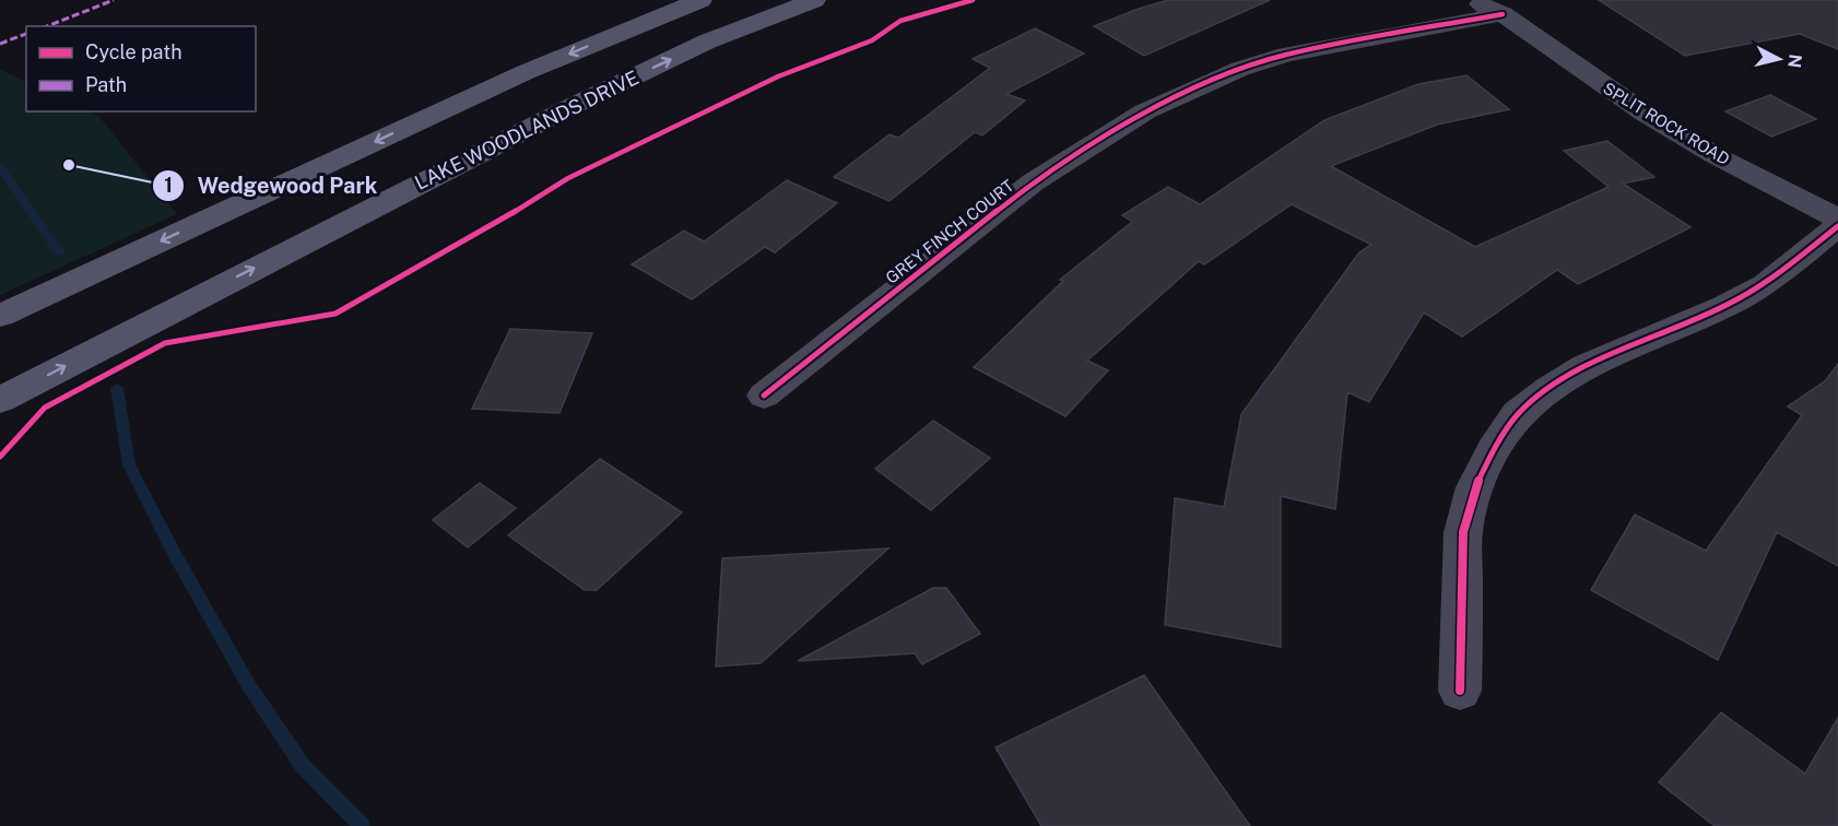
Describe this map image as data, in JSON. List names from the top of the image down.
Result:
{
  "streets": {
    "main road": ["LAKE WOODLANDS DRIVE"],
    "street": ["SPLIT ROCK ROAD", "GREY FINCH COURT"]
  },
  "crossings": [
    ["SPLIT ROCK ROAD", "GREY FINCH COURT"]
  ],
  "places": ["Wedgewood Park"],
  "legend": ["Cycle path", "Path"],
  "north": "right"
}
